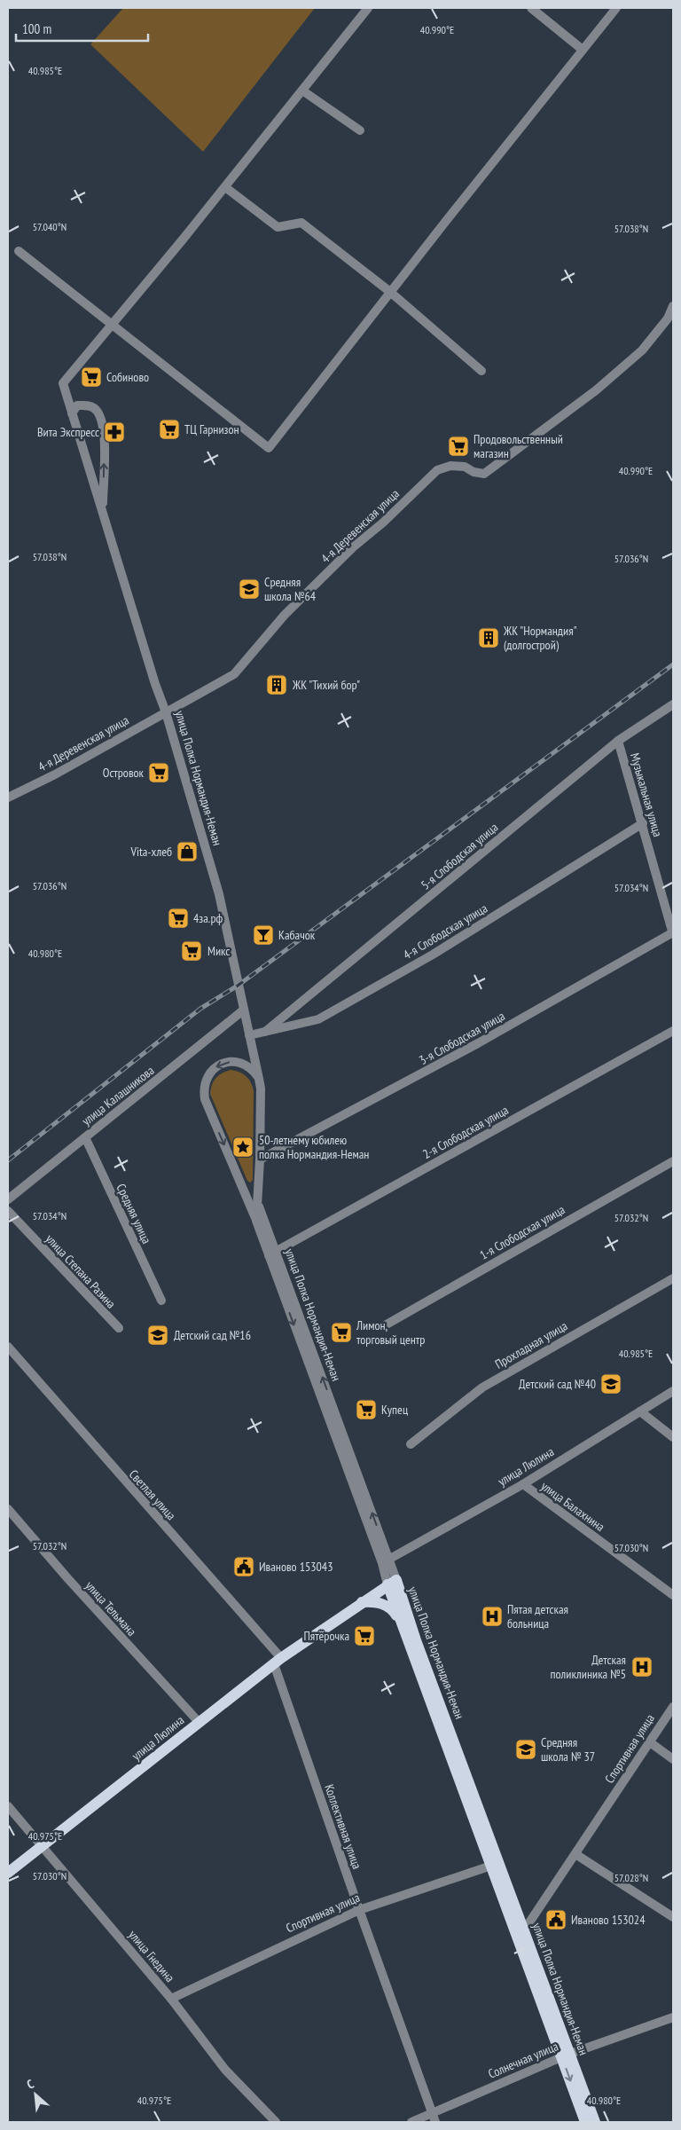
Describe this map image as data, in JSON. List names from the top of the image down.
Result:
{
  "streets": {
    "main road": ["улица Полка Нормандия-Неман", "улица Люлина"],
    "street": [
      "4-я Деревенская улица",
      "Музыкальная улица",
      "5-я Слободская улица",
      "4-я Слободская улица",
      "3-я Слободская улица",
      "улица Калашникова",
      "2-я Слободская улица",
      "Средняя улица",
      "1-я Слободская улица",
      "улица Степана Разина",
      "Прохладная улица",
      "Светлая улица",
      "улица Балахнина",
      "улица Тельмана",
      "Спортивная улица",
      "Коллективная улица",
      "улица Гнедина",
      "Солнечная улица"
    ]
  },
  "crossings": [
    ["4-я Деревенская улица", "улица Полка Нормандия-Неман"],
    ["улица Полка Нормандия-Неман", "4-я Слободская улица"],
    ["улица Полка Нормандия-Неман", "3-я Слободская улица"],
    ["улица Полка Нормандия-Неман", "улица Калашникова"],
    ["улица Полка Нормандия-Неман", "2-я Слободская улица"],
    ["улица Полка Нормандия-Неман", "улица Люлина"],
    ["улица Полка Нормандия-Неман", "Спортивная улица"],
    ["улица Полка Нормандия-Неман", "Солнечная улица"],
    ["Музыкальная улица", "5-я Слободская улица"],
    ["Музыкальная улица", "4-я Слободская улица"],
    ["Музыкальная улица", "3-я Слободская улица"],
    ["5-я Слободская улица", "4-я Слободская улица"],
    ["улица Калашникова", "Средняя улица"],
    ["улица Люлина", "Светлая улица"],
    ["улица Люлина", "улица Балахнина"],
    ["улица Люлина", "улица Тельмана"],
    ["улица Люлина", "Коллективная улица"],
    ["улица Люлина", "улица Гнедина"],
    ["Светлая улица", "Коллективная улица"],
    ["Спортивная улица", "Коллективная улица"],
    ["Спортивная улица", "улица Гнедина"],
    ["Коллективная улица", "Солнечная улица"]
  ],
  "places": {
    "supermarket": [
      "Собиново",
      "ТЦ Гарнизон",
      "Продовольственный магазин",
      "Островок",
      "4за.рф",
      "Микс",
      "Лимон, торговый центр",
      "Купец",
      "Пятёрочка"
    ],
    "pharmacy": ["Вита Экспресс"],
    "school or university": [
      "Средняя школа №64",
      "Детский сад №16",
      "Детский сад №40",
      "Средняя школа № 37"
    ],
    "building": ["ЖК \"Нормандия\" (долгострой)", "ЖК \"Тихий бор\""],
    "shop": ["Vita-хлеб"],
    "bar": ["Кабачок"],
    "place": ["50-летнему юбилею полка Нормандия-Неман"],
    "public building": ["Иваново 153043", "Иваново 153024"],
    "hospital": ["Пятая детская больница", "Детская поликлиника №5"]
  },
  "scale_bar": "100 m",
  "north": "top left",
  "coordinates": [
    "40.990°E",
    "40.985°E",
    "57.040°N",
    "57.038°N",
    "57.036°N",
    "57.034°N",
    "40.980°E",
    "57.032°N",
    "57.030°N",
    "40.975°E",
    "57.028°N"
  ]
}
